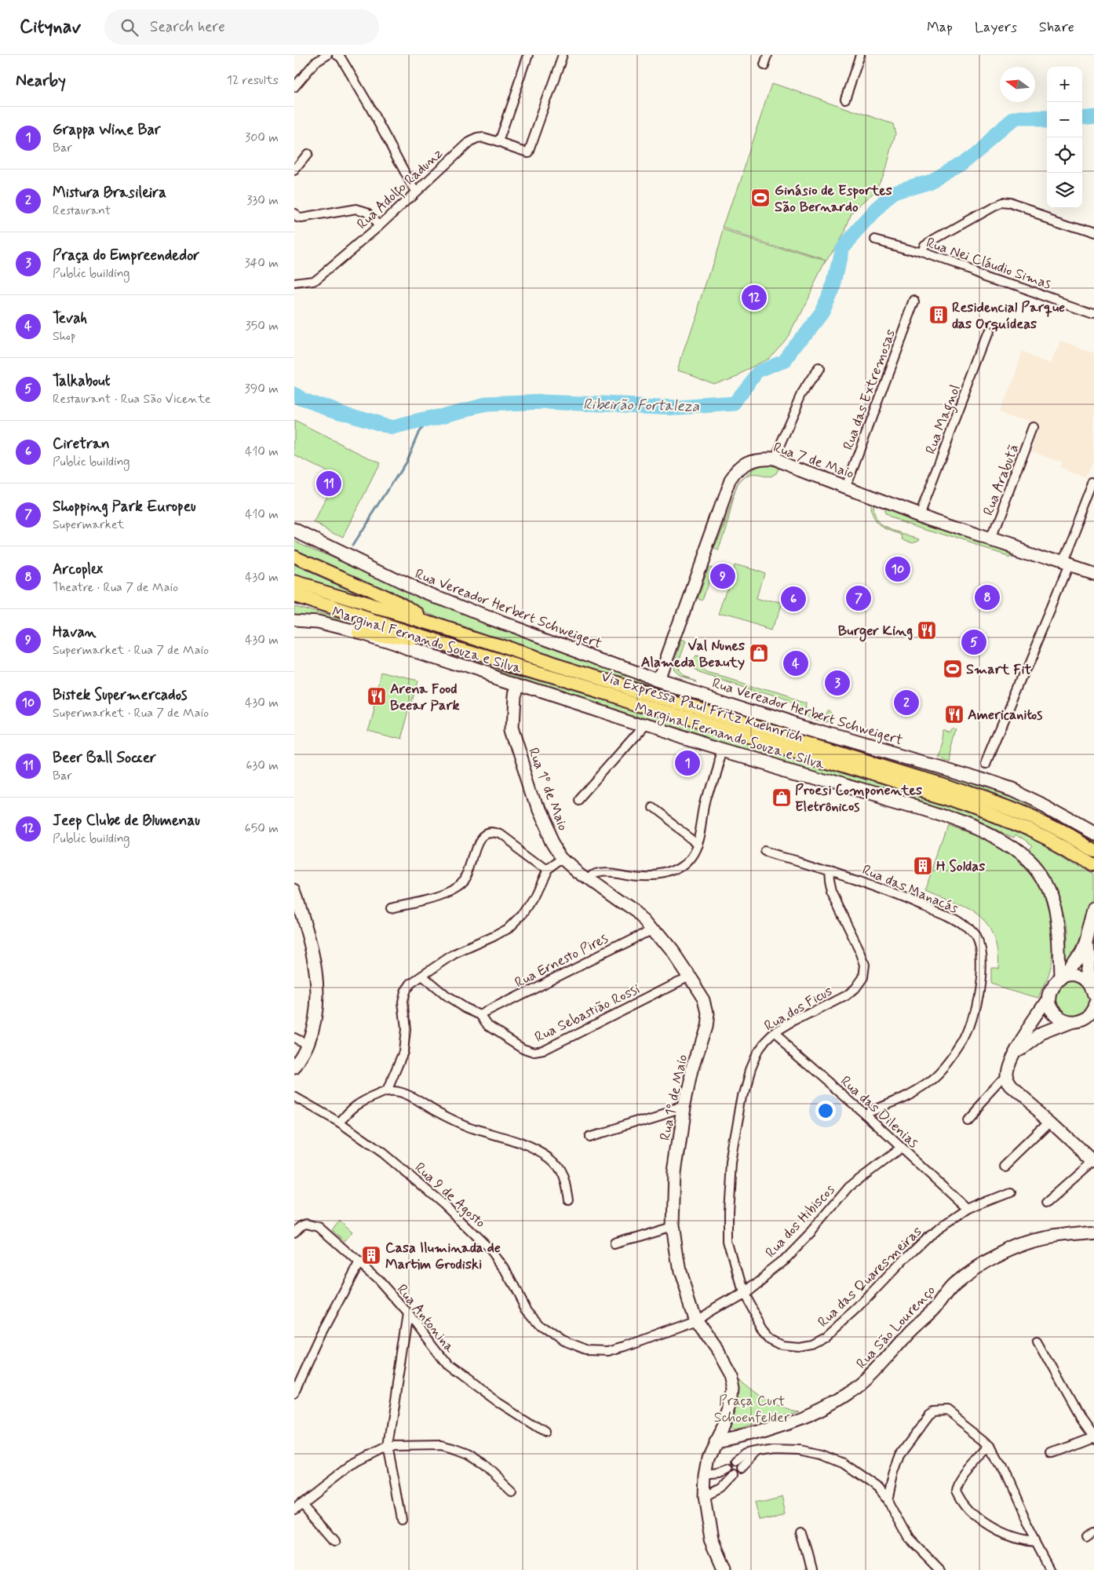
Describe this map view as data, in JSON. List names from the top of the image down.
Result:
{
  "streets": {
    "main road": ["Via Expressa Paul Fritz Kuehnrich"],
    "street": [
      "Rua Adolfo Radunz",
      "Rua Nei Cláudio Simas",
      "Rua das Extremosas",
      "Rua Magnol",
      "Rua 7 de Maio",
      "Rua Arabutã",
      "Rua Vereador Herbert Schweigert",
      "Marginal Fernando Souza e Silva",
      "Rua 1º de Maio",
      "Rua das Manacás",
      "Rua Ernesto Pires",
      "Rua dos Ficus",
      "Rua Sebastião Rossi",
      "Rua das Dilenias",
      "Rua 9 de Agosto",
      "Rua dos Hibiscos",
      "Rua das Quaresmeiras",
      "Rua Antonina",
      "Rua São Lourenço"
    ]
  },
  "crossings": [
    ["Rua das Extremosas", "Rua 7 de Maio"],
    ["Rua Magnol", "Rua 7 de Maio"],
    ["Rua 7 de Maio", "Rua Arabutã"],
    ["Rua 7 de Maio", "Rua Vereador Herbert Schweigert"],
    ["Marginal Fernando Souza e Silva", "Rua 1º de Maio"],
    ["Rua 1º de Maio", "Rua Ernesto Pires"],
    ["Rua 1º de Maio", "Rua Sebastião Rossi"],
    ["Rua 1º de Maio", "Rua 9 de Agosto"],
    ["Rua 1º de Maio", "Rua dos Hibiscos"],
    ["Rua 1º de Maio", "Rua São Lourenço"],
    ["Rua das Manacás", "Rua dos Ficus"],
    ["Rua das Manacás", "Rua das Dilenias"],
    ["Rua Ernesto Pires", "Rua Sebastião Rossi"],
    ["Rua dos Ficus", "Rua das Dilenias"],
    ["Rua dos Ficus", "Rua dos Hibiscos"],
    ["Rua dos Ficus", "Rua das Quaresmeiras"],
    ["Rua das Dilenias", "Rua dos Hibiscos"],
    ["Rua das Dilenias", "Rua das Quaresmeiras"],
    ["Rua 9 de Agosto", "Rua dos Hibiscos"],
    ["Rua dos Hibiscos", "Rua das Quaresmeiras"]
  ],
  "water": ["Ribeirão Fortaleza"],
  "parks": ["Praça Curt Schoenfelder"],
  "places": {
    "sports": ["Ginásio de Esportes São Bernardo", "Smart Fit"],
    "building": ["Residencial Parque das Orquídeas", "H Soldas", "Casa Iluminada de Martim Grodiski"],
    "restaurant": ["Burger King", "Arena Food Beear Park", "Americanitos"],
    "shop": ["Val Nunes Alameda Beauty", "Proesi Componentes Eletrônicos"]
  },
  "north": "left",
  "page": {
    "header": "Citynav",
    "search": "Search here",
    "nav": ["Map", "Layers", "Share"],
    "heading": ["Nearby", "12 results"],
    "map_buttons": ["+", "−"],
    "list": [
      {
        "mark": "1",
        "name": "Grappa Wine Bar",
        "note": "Bar",
        "value": "300 m"
      },
      {
        "mark": "2",
        "name": "Mistura Brasileira",
        "note": "Restaurant",
        "value": "330 m"
      },
      {
        "mark": "3",
        "name": "Praça do Empreendedor",
        "note": "Public building",
        "value": "340 m"
      },
      {
        "mark": "4",
        "name": "Tevah",
        "note": "Shop",
        "value": "350 m"
      },
      {
        "mark": "5",
        "name": "Talkabout",
        "note": "Restaurant · Rua São Vicente",
        "value": "390 m"
      },
      {
        "mark": "6",
        "name": "Ciretran",
        "note": "Public building",
        "value": "410 m"
      },
      {
        "mark": "7",
        "name": "Shopping Park Europeu",
        "note": "Supermarket",
        "value": "410 m"
      },
      {
        "mark": "8",
        "name": "Arcoplex",
        "note": "Theatre · Rua 7 de Maio",
        "value": "430 m"
      },
      {
        "mark": "9",
        "name": "Havan",
        "note": "Supermarket · Rua 7 de Maio",
        "value": "430 m"
      },
      {
        "mark": "10",
        "name": "Bistek Supermercados",
        "note": "Supermarket · Rua 7 de Maio",
        "value": "430 m"
      },
      {
        "mark": "11",
        "name": "Beer Ball Soccer",
        "note": "Bar",
        "value": "630 m"
      },
      {
        "mark": "12",
        "name": "Jeep Clube de Blumenau",
        "note": "Public building",
        "value": "650 m"
      }
    ],
    "pins": [
      "12",
      "11",
      "10",
      "9",
      "8",
      "7",
      "6",
      "5",
      "4",
      "3",
      "2",
      "1"
    ]
  }
}
